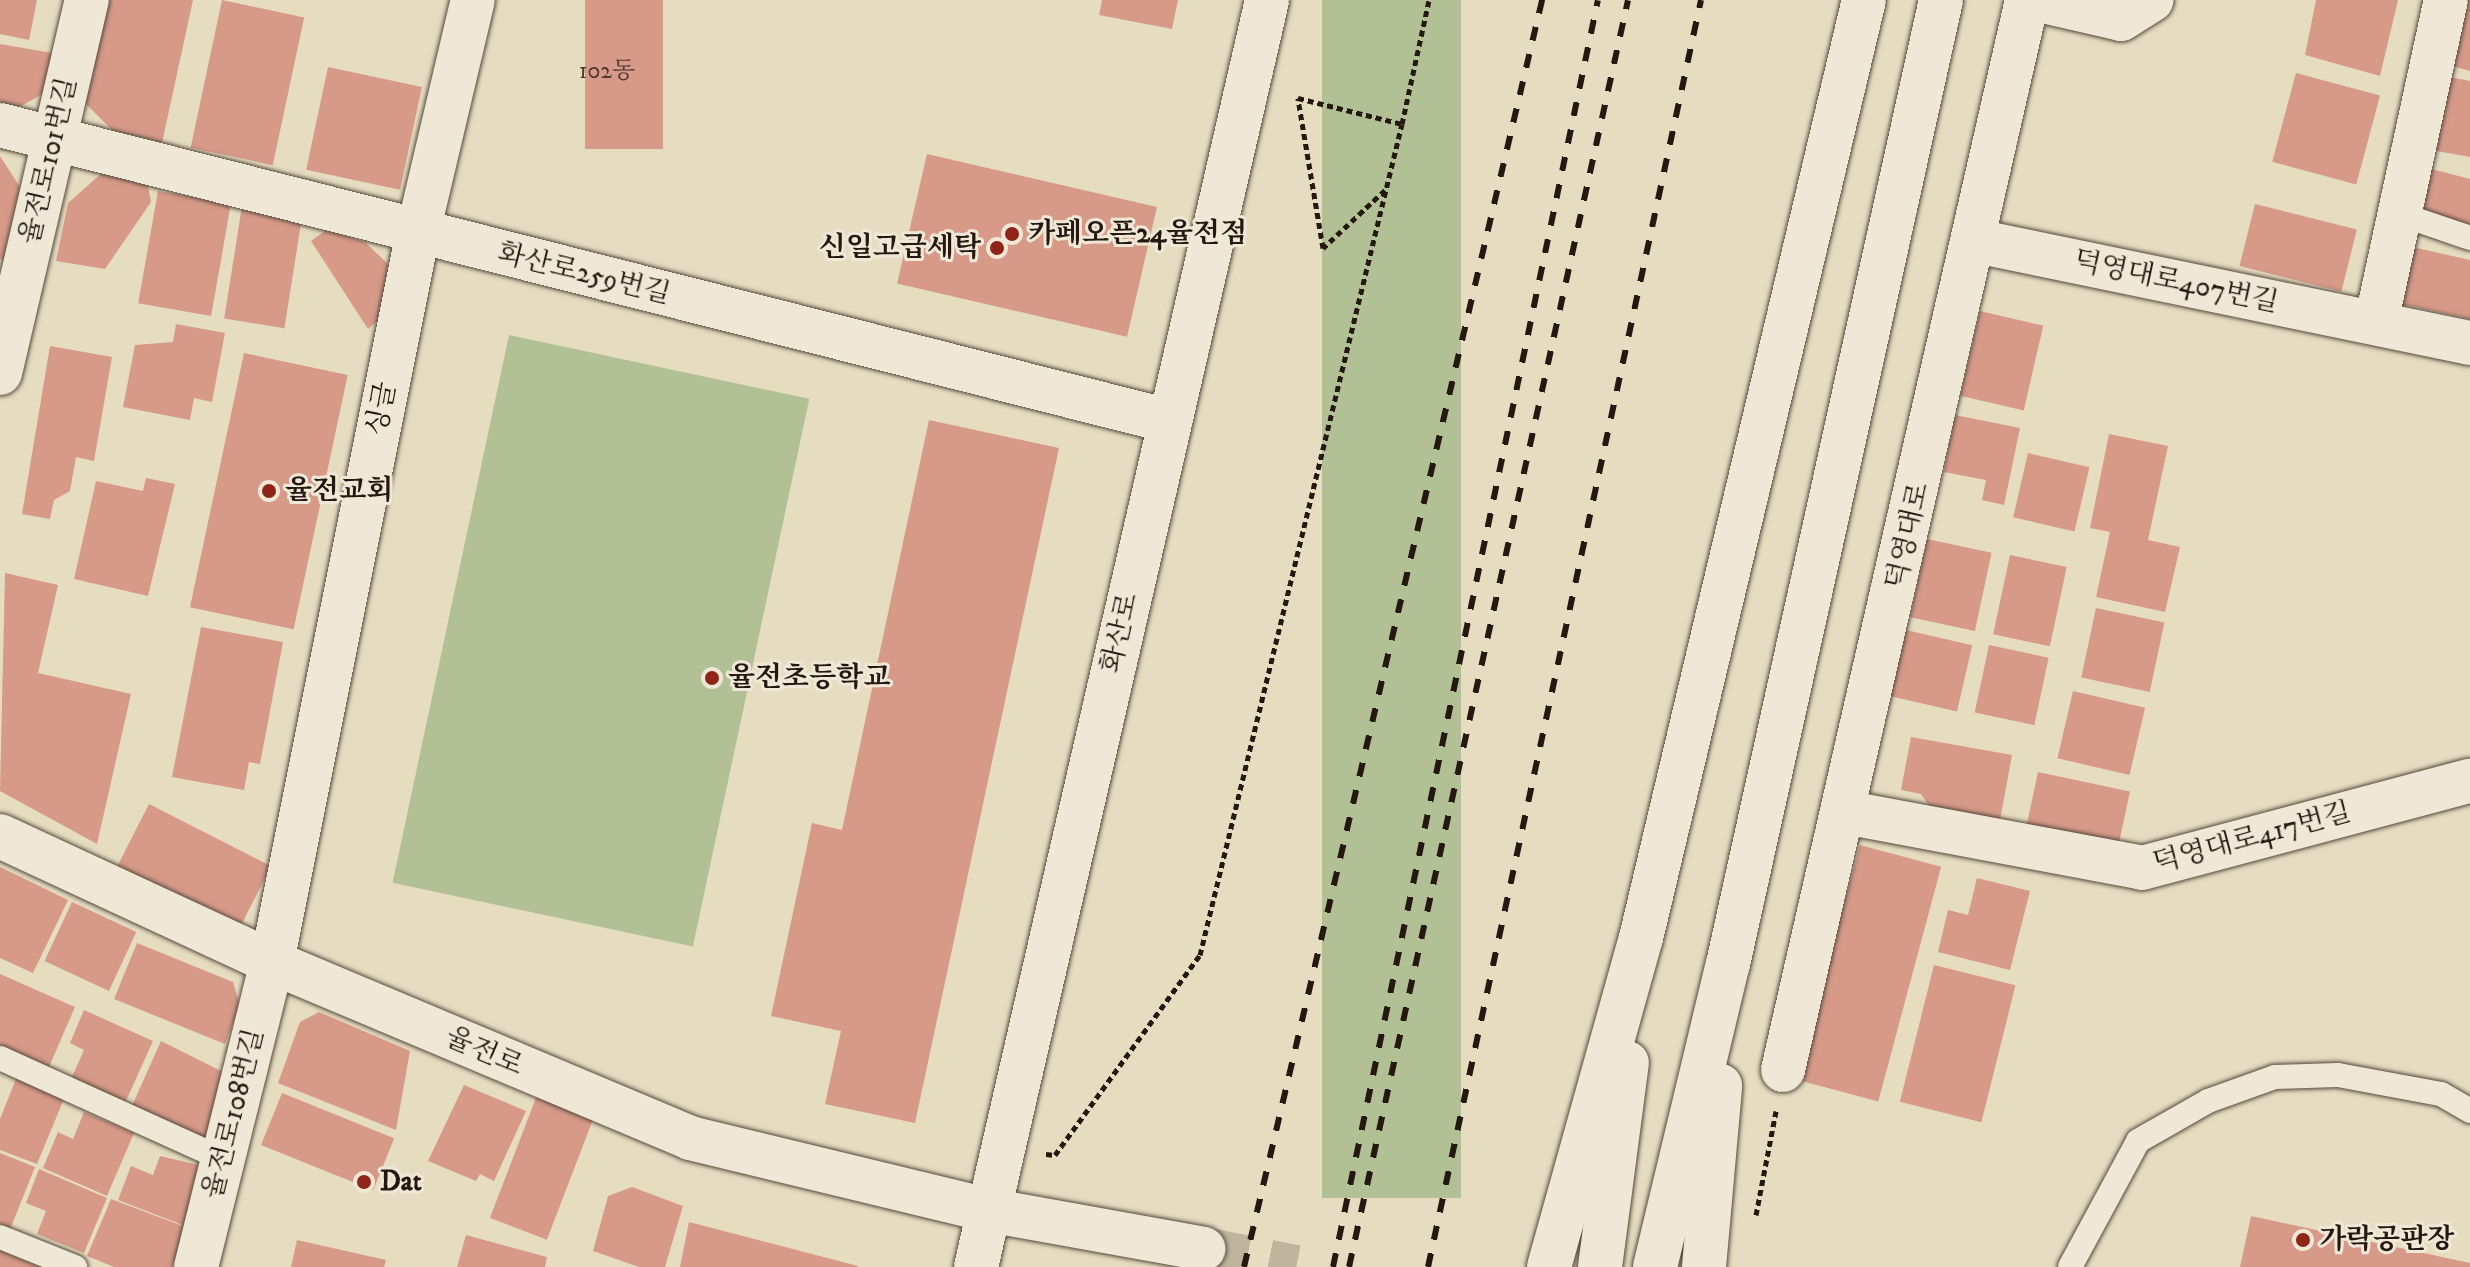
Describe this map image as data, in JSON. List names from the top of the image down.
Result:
{
  "streets": {
    "street": [
      "율전로101번길",
      "화산로259번길",
      "덕영대로407번길",
      "싱글",
      "덕영대로",
      "화산로",
      "덕영대로417번길",
      "율전로",
      "율전로108번길"
    ]
  },
  "crossings": [
    ["율전로101번길", "화산로259번길"],
    ["화산로259번길", "싱글"],
    ["화산로259번길", "화산로"],
    ["덕영대로407번길", "덕영대로"],
    ["싱글", "율전로"],
    ["싱글", "율전로108번길"],
    ["덕영대로", "덕영대로417번길"],
    ["화산로", "율전로"],
    ["율전로", "율전로108번길"]
  ],
  "places": [
    "카페오픈24율전점",
    "신일고급세탁",
    "율전교회",
    "율전초등학교",
    "Dat",
    "가락공판장"
  ],
  "house_numbers": ["102동"]
}
